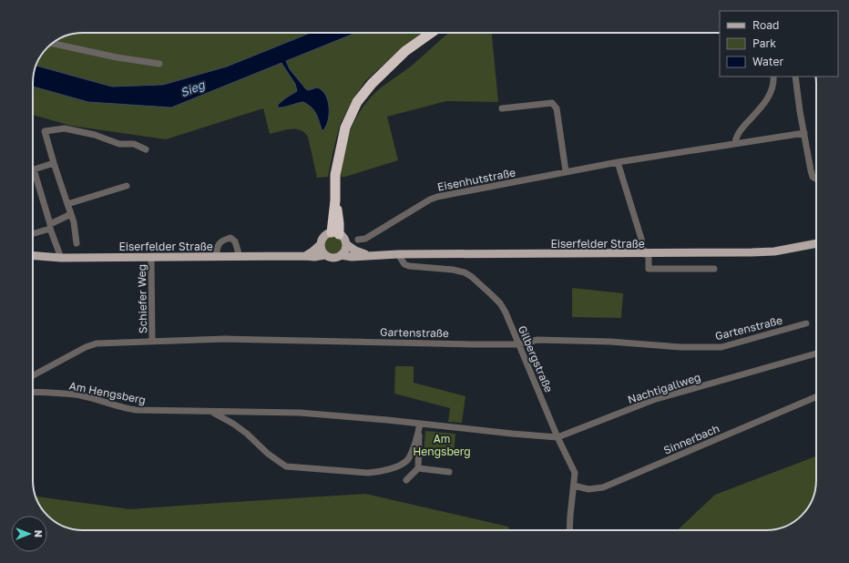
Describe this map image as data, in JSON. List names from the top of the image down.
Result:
{
  "streets": {
    "main road": ["Eiserfelder Straße"],
    "street": [
      "Eisenhutstraße",
      "Schiefer Weg",
      "Gartenstraße",
      "Gilbergstraße",
      "Nachtigallweg",
      "Am Hengsberg",
      "Sinnerbach"
    ]
  },
  "crossings": [
    ["Eiserfelder Straße", "Schiefer Weg"],
    ["Eiserfelder Straße", "Gilbergstraße"],
    ["Schiefer Weg", "Gartenstraße"],
    ["Gartenstraße", "Gilbergstraße"],
    ["Gilbergstraße", "Nachtigallweg"],
    ["Gilbergstraße", "Sinnerbach"],
    ["Nachtigallweg", "Am Hengsberg"]
  ],
  "water": ["Sieg"],
  "parks": ["Am Hengsberg"],
  "legend": ["Road", "Park", "Water"],
  "north": "right"
}
